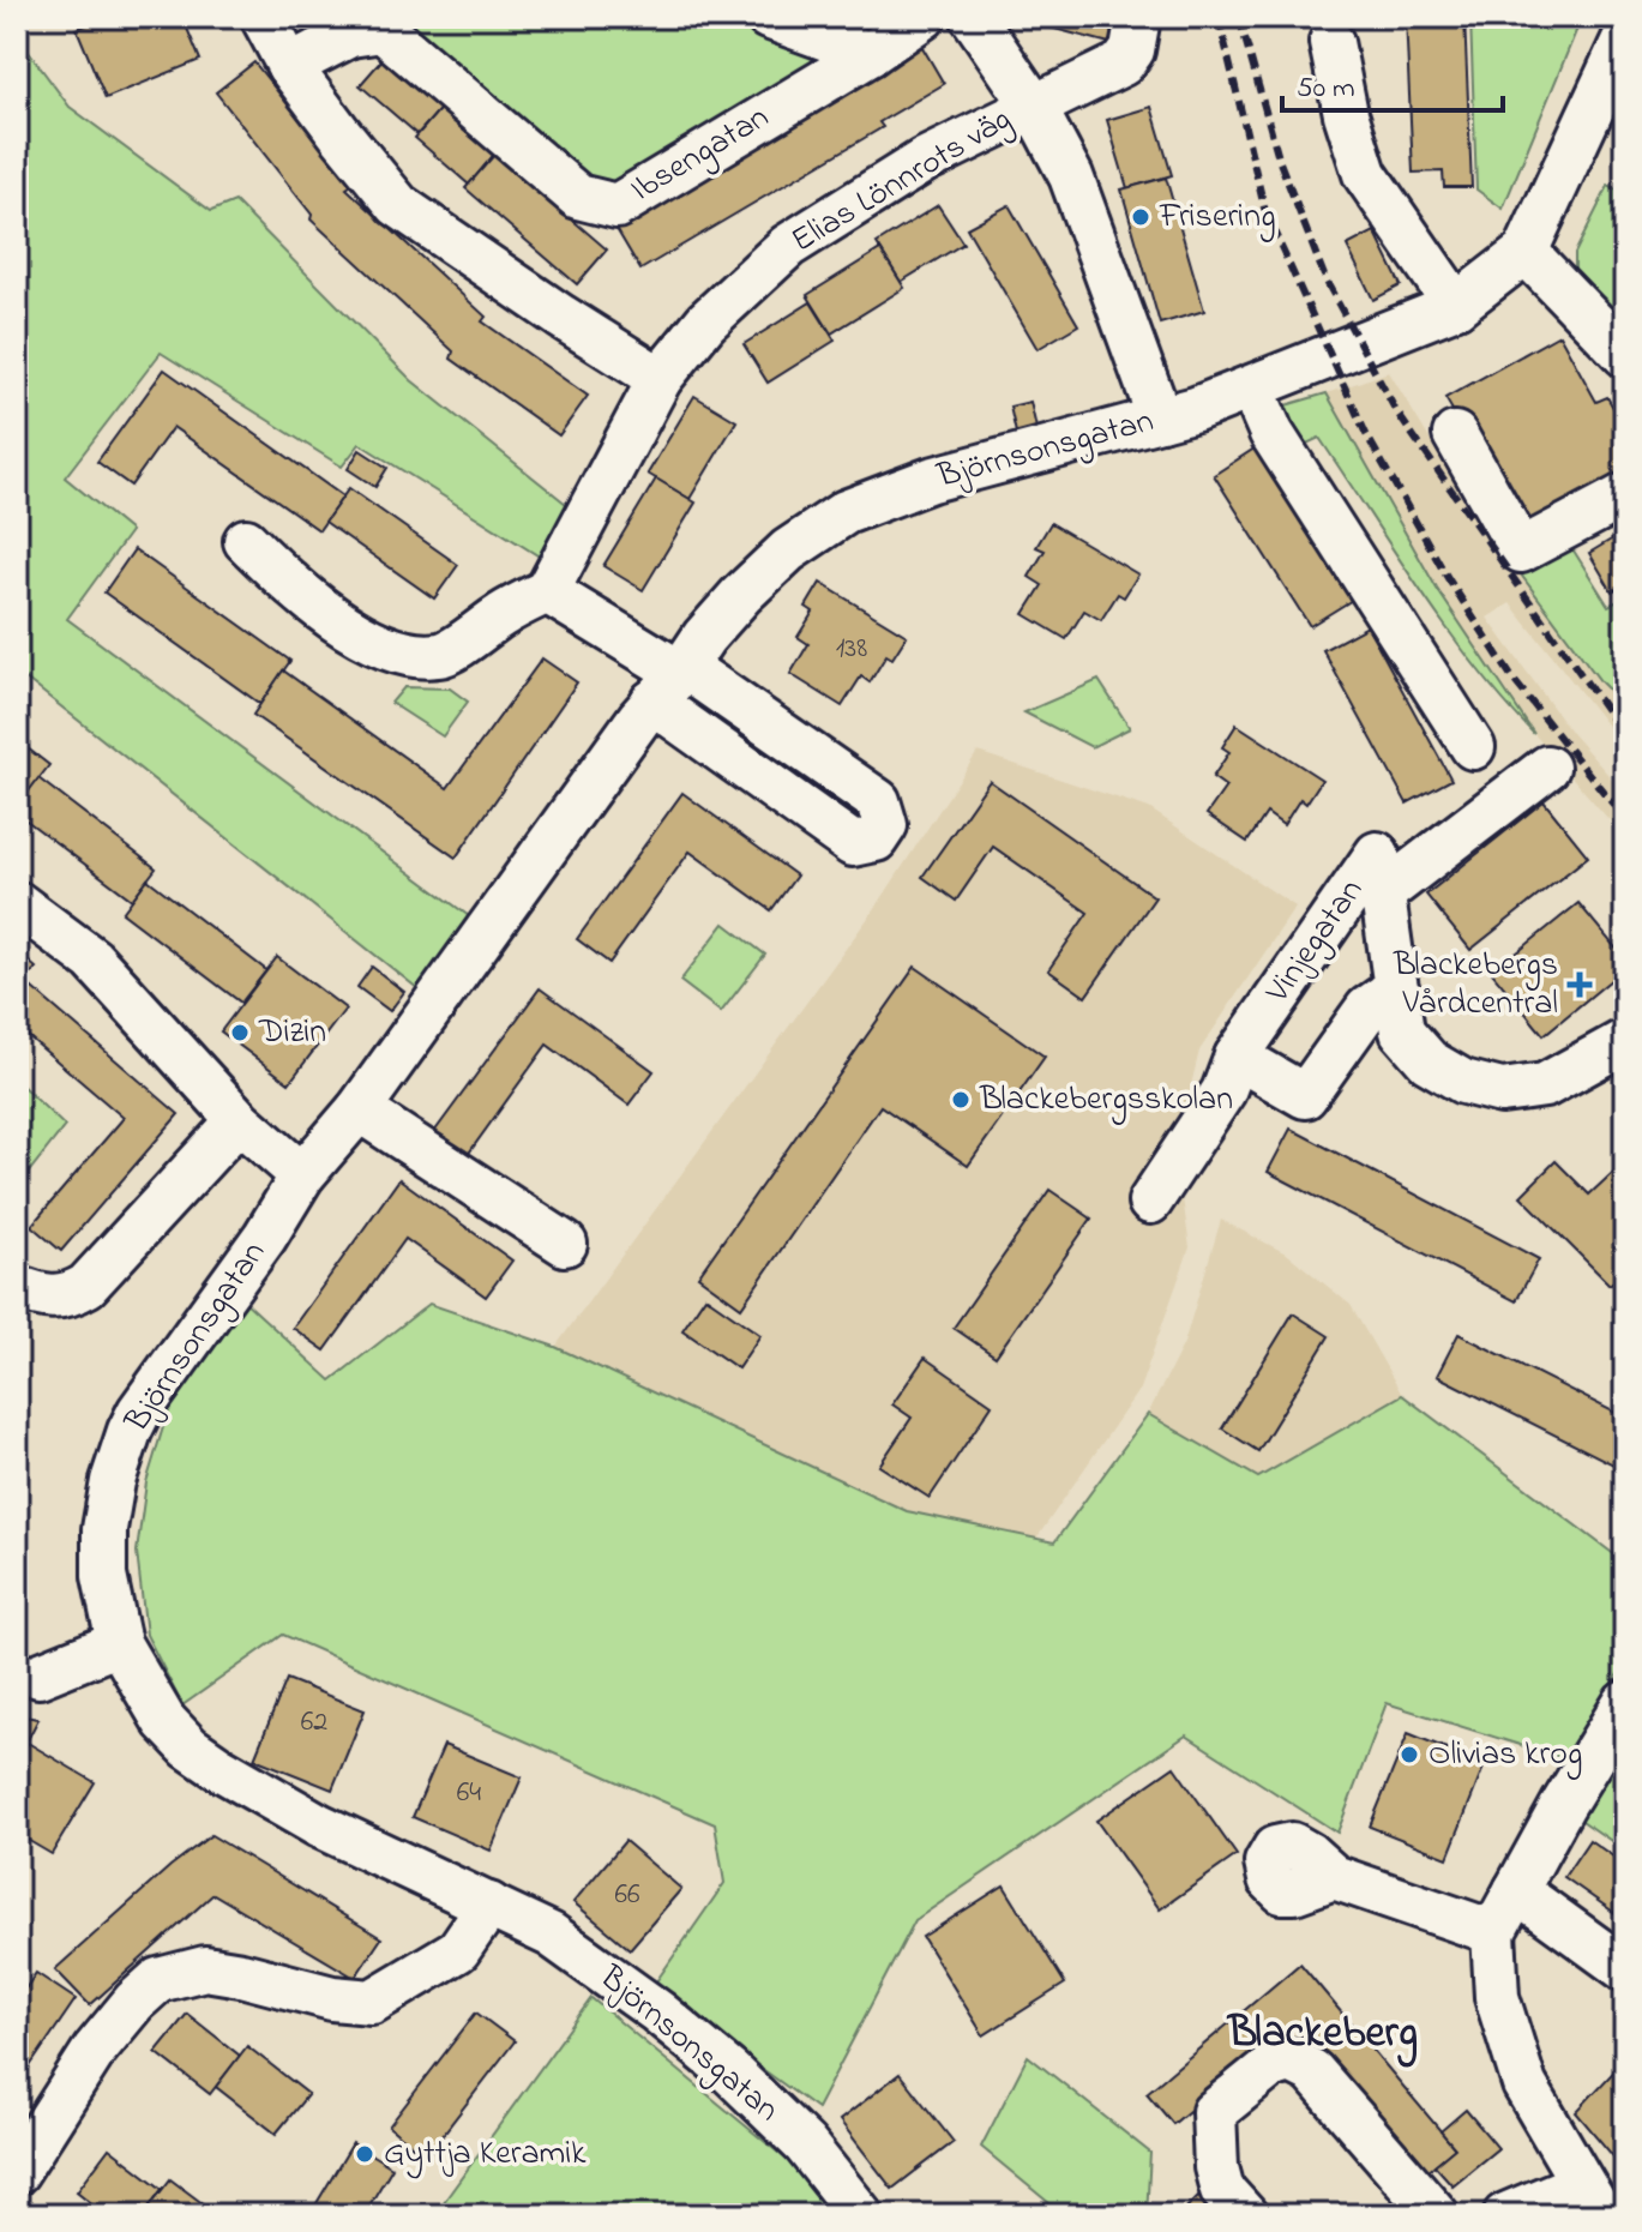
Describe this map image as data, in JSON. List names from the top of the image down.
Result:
{
  "streets": {
    "street": [
      "Ibsengatan",
      "Elias Lönnrots väg",
      "Björnsonsgatan",
      "Vinjegatan"
    ]
  },
  "districts": ["Blackeberg"],
  "places": {
    "other": [
      "Frisering",
      "Dizin",
      "Blackebergsskolan",
      "Olivias krog",
      "Gyttja Keramik"
    ],
    "health": ["Blackebergs Vårdcentral"]
  },
  "house_numbers": [
    "138",
    "62",
    "64",
    "66"
  ],
  "scale_bar": "50 m"
}
